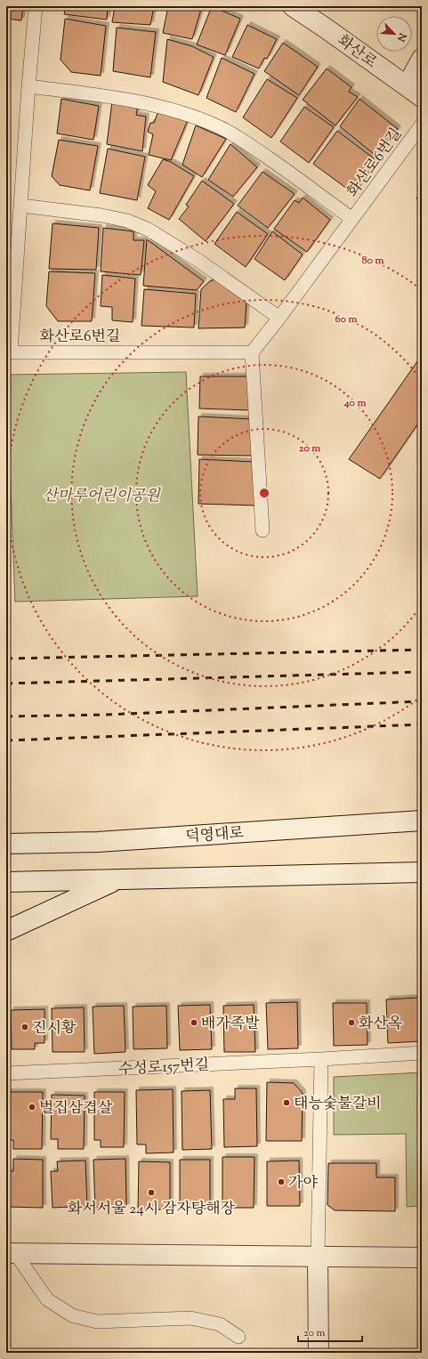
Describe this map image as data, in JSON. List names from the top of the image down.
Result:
{
  "streets": {
    "main road": ["화산로", "덕영대로"],
    "lane": ["화산로6번길", "수성로157번길"]
  },
  "parks": ["산마루어린이공원"],
  "places": [
    "배가족발",
    "화산옥",
    "진시황",
    "태능숯불갈비",
    "벌집삼겹살",
    "가야",
    "화서서울 24시 감자탕해장"
  ],
  "scale_bar": "20 m",
  "north": "bottom right",
  "rings": [
    "80 m",
    "60 m",
    "40 m",
    "20 m"
  ]
}
